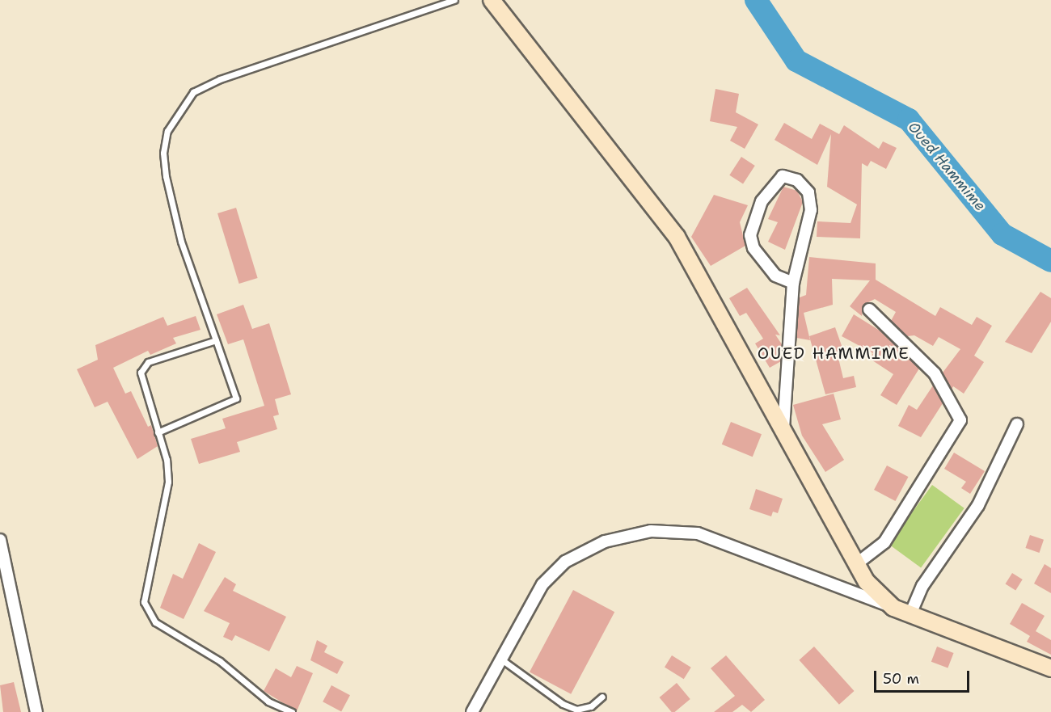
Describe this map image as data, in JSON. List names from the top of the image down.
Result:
{
  "districts": ["OUED HAMMIME"],
  "water": ["Oued Hammime"],
  "scale_bar": "50 m"
}
